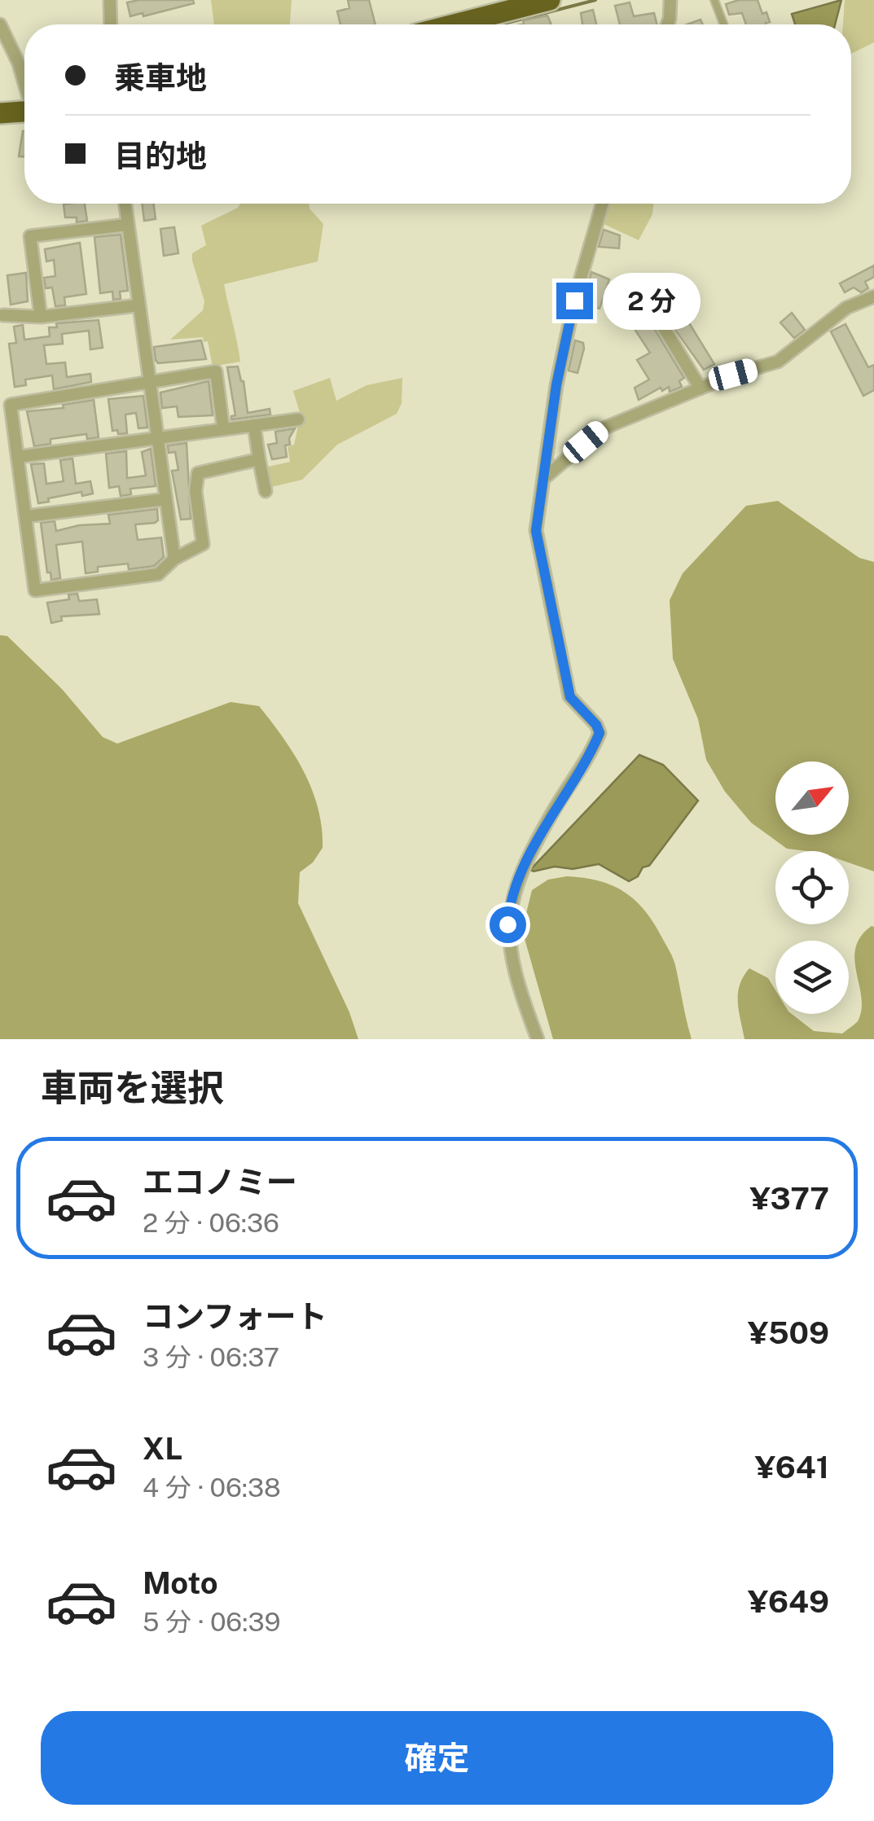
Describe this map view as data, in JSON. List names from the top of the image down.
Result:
{
  "north": "top right",
  "page": {
    "banner": ["乗車地", "目的地"],
    "bubble": "2 分",
    "heading": "車両を選択",
    "list": [
      {
        "name": "エコノミー",
        "note": "2 分 · 06:36",
        "value": "¥377"
      },
      {
        "name": "コンフォート",
        "note": "3 分 · 06:37",
        "value": "¥509"
      },
      {
        "name": "XL",
        "note": "4 分 · 06:38",
        "value": "¥641"
      },
      {
        "name": "Moto",
        "note": "5 分 · 06:39",
        "value": "¥649"
      }
    ],
    "buttons": "確定"
  }
}
